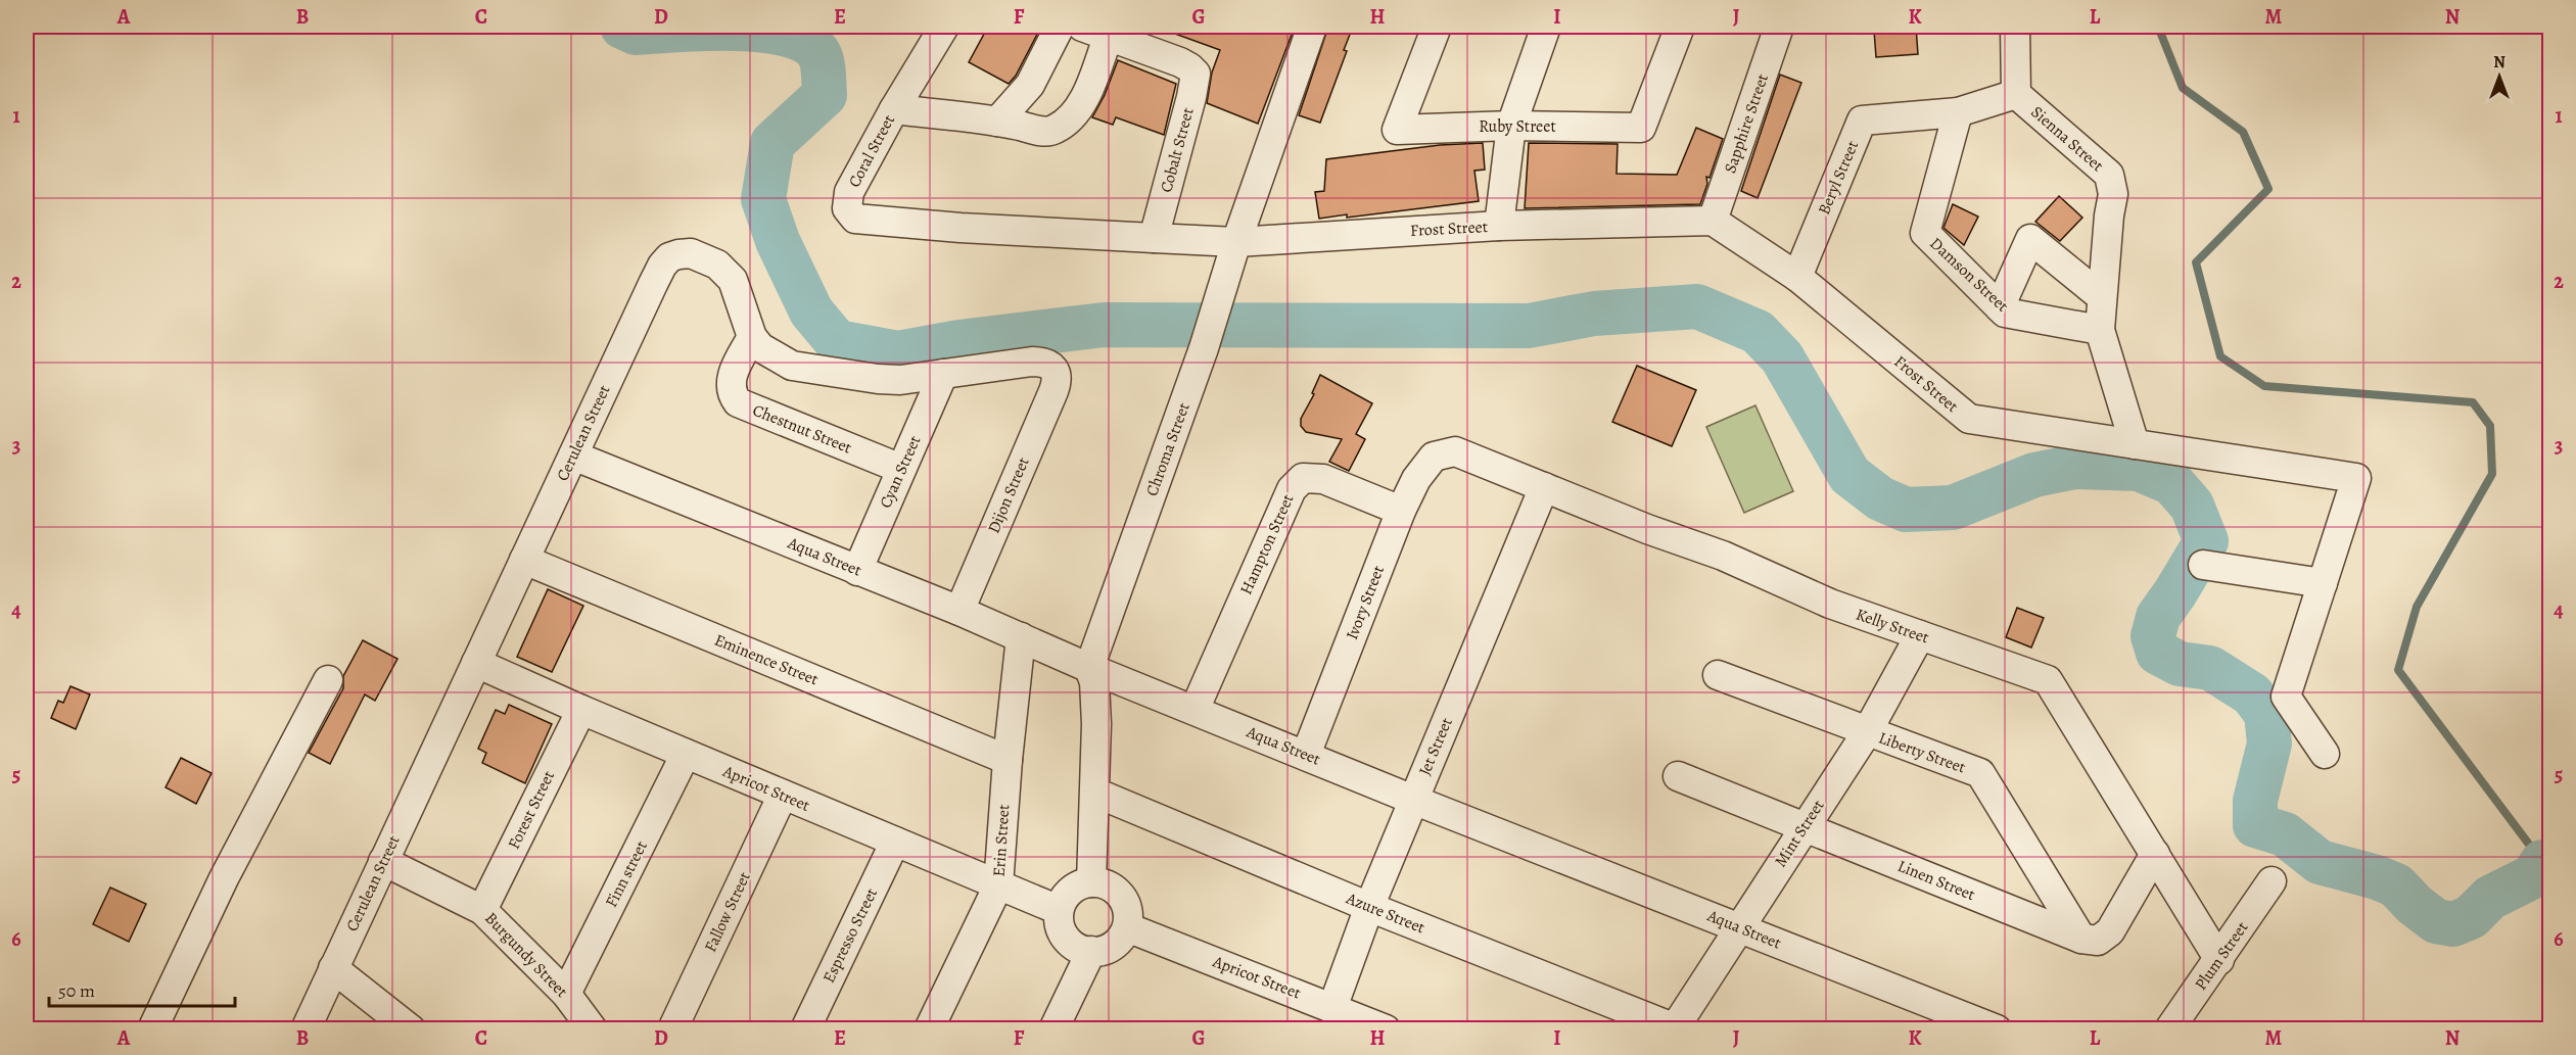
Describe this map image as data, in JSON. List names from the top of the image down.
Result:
{
  "streets": {
    "street": [
      "Sapphire Street",
      "Ruby Street",
      "Sienna Street",
      "Cobalt Street",
      "Coral Street",
      "Beryl Street",
      "Frost Street",
      "Damson Street",
      "Chestnut Street",
      "Cerulean Street",
      "Chroma Street",
      "Cyan Street",
      "Dijon Street",
      "Hampton Street",
      "Aqua Street",
      "Ivory Street",
      "Kelly Street",
      "Eminence Street",
      "Jet Street",
      "Liberty Street",
      "Apricot Street",
      "Forest Street",
      "Mint Street",
      "Erin Street",
      "Finn street",
      "Linen Street",
      "Fallow Street",
      "Azure Street",
      "Espresso Street",
      "Burgundy Street",
      "Plum Street"
    ]
  },
  "crossings": [
    ["Sapphire Street", "Frost Street"],
    ["Sienna Street", "Beryl Street"],
    ["Sienna Street", "Damson Street"],
    ["Cobalt Street", "Coral Street"],
    ["Beryl Street", "Frost Street"],
    ["Beryl Street", "Damson Street"],
    ["Frost Street", "Chroma Street"],
    ["Chestnut Street", "Cerulean Street"],
    ["Chestnut Street", "Cyan Street"],
    ["Cerulean Street", "Aqua Street"],
    ["Cerulean Street", "Eminence Street"],
    ["Cerulean Street", "Apricot Street"],
    ["Cerulean Street", "Burgundy Street"],
    ["Chroma Street", "Aqua Street"],
    ["Cyan Street", "Dijon Street"],
    ["Cyan Street", "Aqua Street"],
    ["Dijon Street", "Aqua Street"],
    ["Hampton Street", "Aqua Street"],
    ["Hampton Street", "Ivory Street"],
    ["Aqua Street", "Ivory Street"],
    ["Aqua Street", "Jet Street"],
    ["Aqua Street", "Mint Street"],
    ["Aqua Street", "Erin Street"],
    ["Ivory Street", "Kelly Street"],
    ["Kelly Street", "Jet Street"],
    ["Kelly Street", "Mint Street"],
    ["Kelly Street", "Plum Street"],
    ["Eminence Street", "Erin Street"],
    ["Jet Street", "Apricot Street"],
    ["Jet Street", "Azure Street"],
    ["Liberty Street", "Mint Street"],
    ["Liberty Street", "Linen Street"],
    ["Apricot Street", "Forest Street"],
    ["Apricot Street", "Erin Street"],
    ["Apricot Street", "Finn street"],
    ["Apricot Street", "Fallow Street"],
    ["Apricot Street", "Espresso Street"],
    ["Forest Street", "Burgundy Street"],
    ["Mint Street", "Linen Street"],
    ["Mint Street", "Azure Street"],
    ["Finn street", "Burgundy Street"]
  ],
  "scale_bar": "50 m",
  "north": "top",
  "grid": {
    "columns": [
      "A",
      "B",
      "C",
      "D",
      "E",
      "F",
      "G",
      "H",
      "I",
      "J",
      "K",
      "L",
      "M",
      "N"
    ],
    "rows": [
      "1",
      "2",
      "3",
      "4",
      "5",
      "6"
    ]
  }
}
